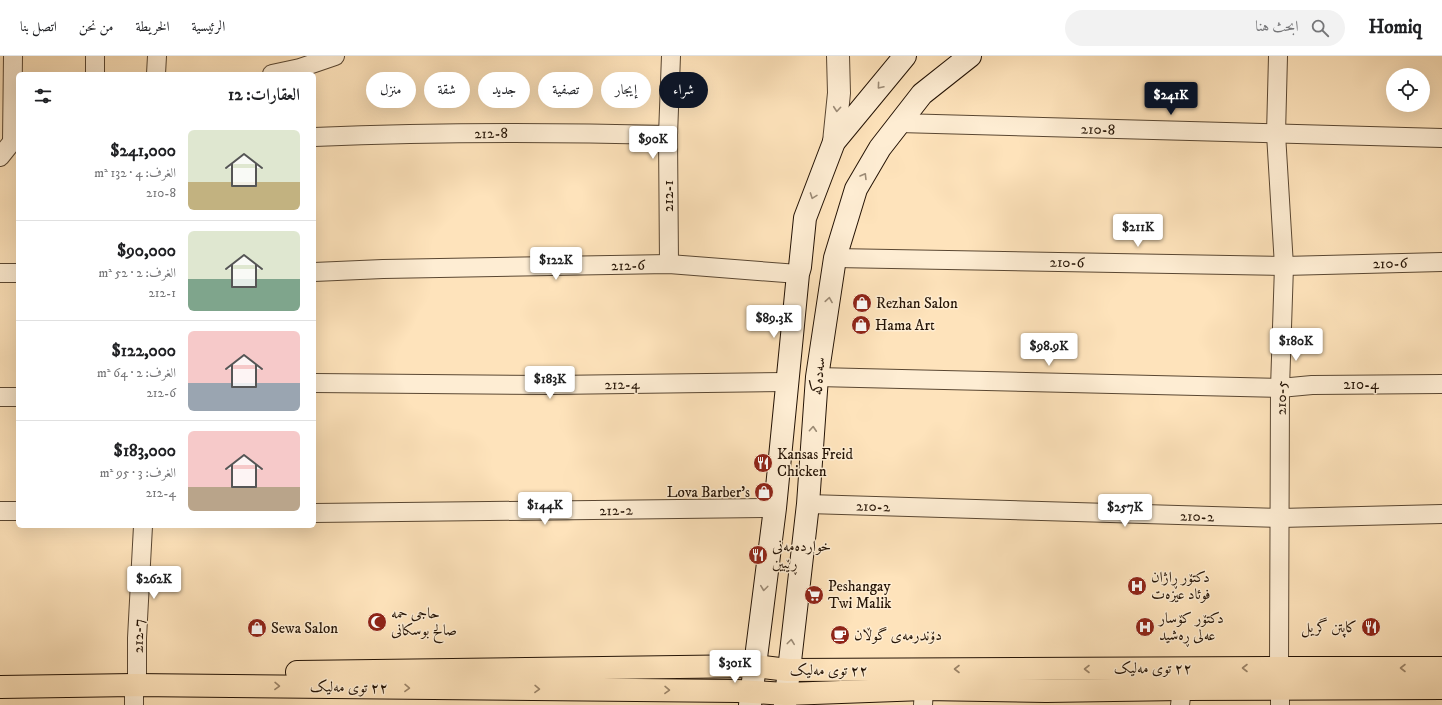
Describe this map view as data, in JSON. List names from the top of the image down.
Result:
{
  "streets": {
    "main road": ["سەدەکە", "٢٢ توی مەلیک"],
    "street": [
      "210-8",
      "212-8",
      "212-1",
      "210-6",
      "212-6",
      "212-4",
      "210-4",
      "210-5",
      "210-2",
      "212-2",
      "212-7"
    ]
  },
  "crossings": [
    ["210-8", "سەدەکە"],
    ["210-8", "210-5"],
    ["212-8", "212-1"],
    ["212-1", "212-6"],
    ["210-6", "سەدەکە"],
    ["210-6", "210-5"],
    ["سەدەکە", "210-4"],
    ["سەدەکە", "210-2"],
    ["سەدەکە", "٢٢ توی مەلیک"],
    ["210-4", "210-5"],
    ["210-5", "210-2"],
    ["210-5", "٢٢ توی مەلیک"],
    ["212-7", "٢٢ توی مەلیک"]
  ],
  "places": {
    "shop": [
      "Rezhan Salon",
      "Hama Art",
      "Lova Barber’s",
      "Sewa Salon"
    ],
    "restaurant": ["Kansas Freid Chicken", "خواردە‌مە‌نی ڕێبین", "کاپتن گریل"],
    "hospital": ["دکتۆر ڕاژان فوئاد عیزەت", "دکتۆر کۆسار عەلی ڕەشید"],
    "supermarket": ["Peshangay Twi Malik"],
    "mosque": ["حاجی حمه صالح بوسکانی"],
    "cafe": ["دۆندرمەی گوڵان"]
  },
  "page": {
    "header": "Homiq",
    "search": "ابحث هنا",
    "nav": [
      "الرئيسية",
      "الخريطة",
      "من نحن",
      "اتصل بنا"
    ],
    "chip": [
      "شراء",
      "إيجار",
      "تصفية",
      "جديد",
      "شقة",
      "منزل"
    ],
    "heading": "العقارات: 12",
    "price": [
      "$241K",
      "$90K",
      "$211K",
      "$122K",
      "$89.3K",
      "$180K",
      "$98.9K",
      "$183K",
      "$144K",
      "$257K",
      "$262K",
      "$301K"
    ],
    "list": [
      {
        "name": "$241,000",
        "note": "الغرف: 4 · 132 m² · 210-8"
      },
      {
        "name": "$90,000",
        "note": "الغرف: 2 · 52 m² · 212-1"
      },
      {
        "name": "$122,000",
        "note": "الغرف: 2 · 64 m² · 212-6"
      },
      {
        "name": "$183,000",
        "note": "الغرف: 3 · 95 m² · 212-4"
      }
    ]
  }
}
